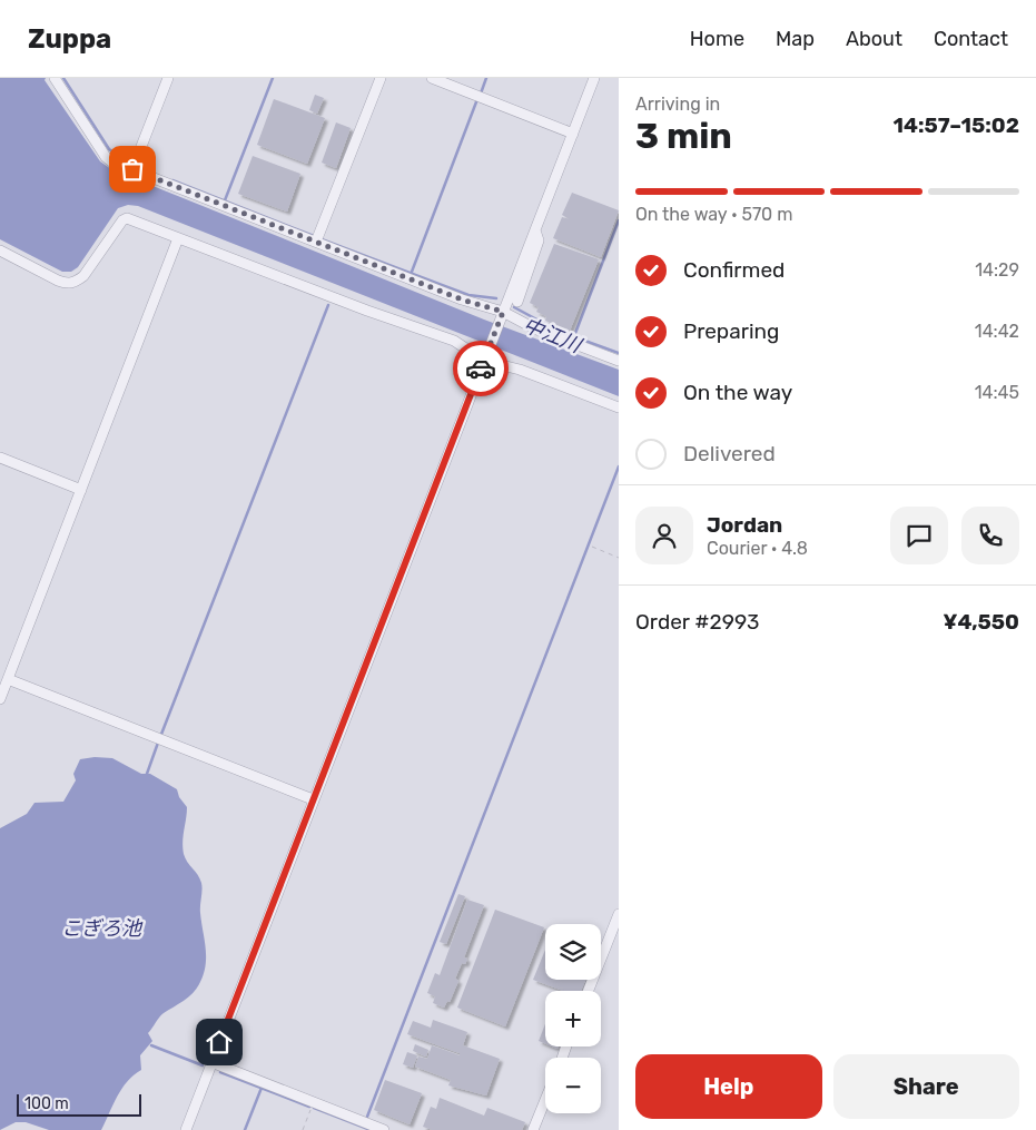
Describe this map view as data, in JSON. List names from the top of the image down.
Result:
{
  "water": ["中江川", "こぎろ池"],
  "scale_bar": "100 m",
  "page": {
    "header": "Zuppa",
    "nav": [
      "Home",
      "Map",
      "About",
      "Contact"
    ],
    "heading": ["3 min", "Arriving in", "14:57–15:02"],
    "panel": [
      "Jordan",
      "Courier · 4.8",
      "Order #2993",
      "¥4,550"
    ],
    "bar": "On the way · 570 m",
    "list": [
      ["Confirmed", "14:29"],
      ["Preparing", "14:42"],
      ["On the way", "14:45"],
      "Delivered"
    ],
    "map_buttons": ["+", "−"],
    "buttons": ["Help", "Share"],
    "scale": "100 m"
  }
}
